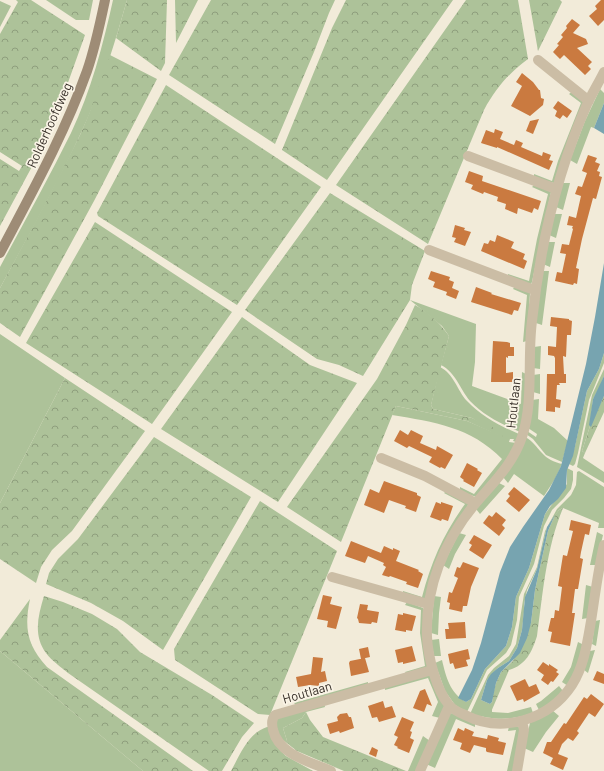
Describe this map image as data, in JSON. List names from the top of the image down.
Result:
{
  "streets": {
    "main road": ["Rolderhoofdweg"],
    "street": ["Houtlaan"]
  }
}
